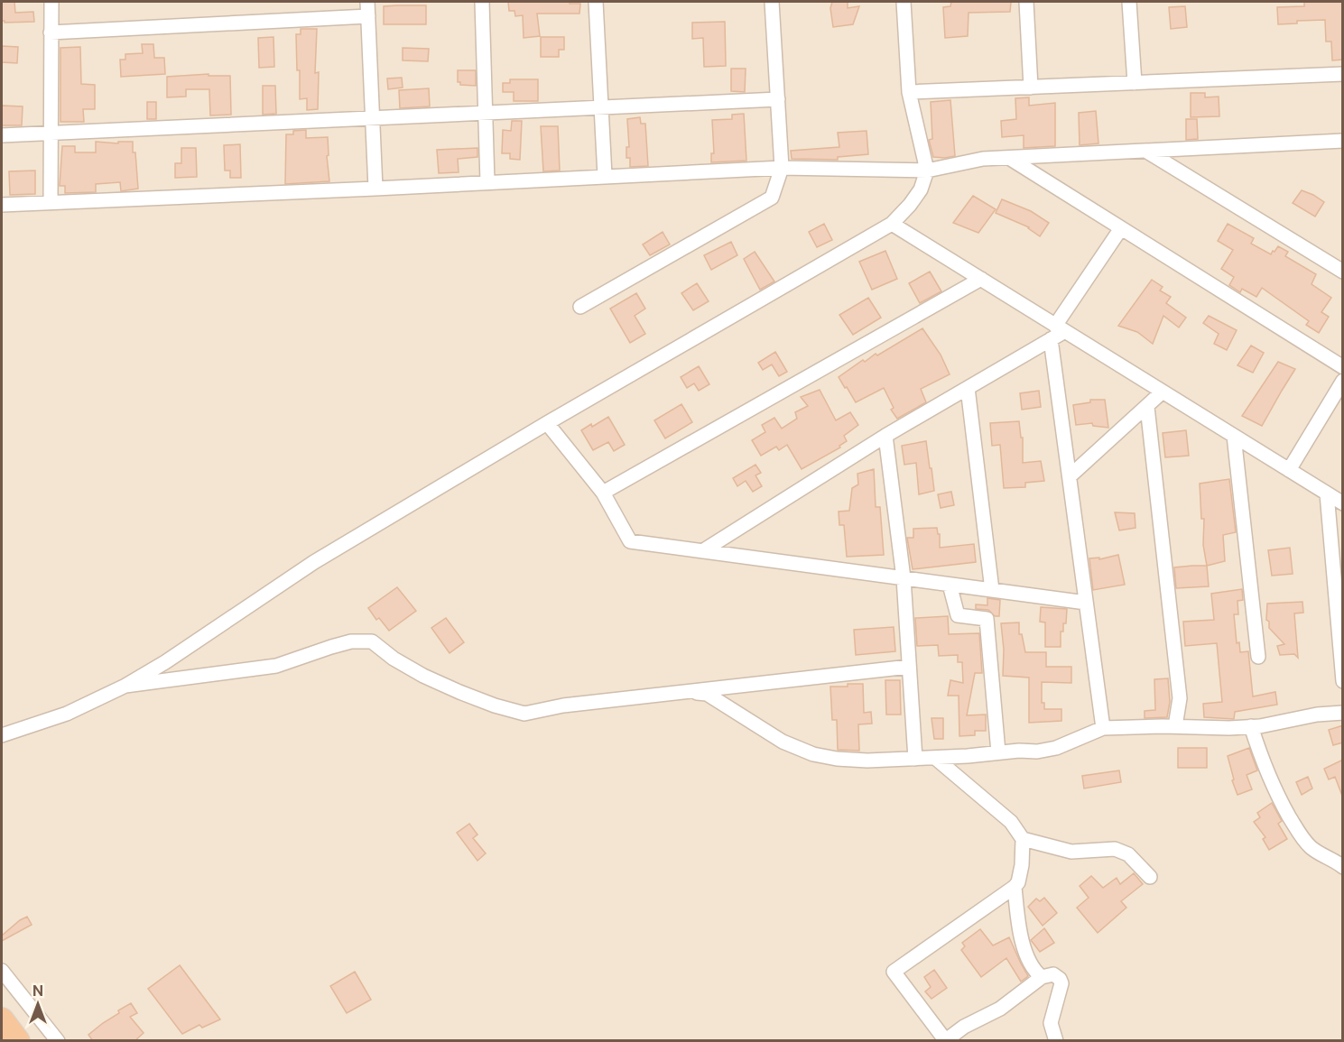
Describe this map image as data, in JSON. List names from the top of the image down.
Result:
{
  "north": "top"
}
